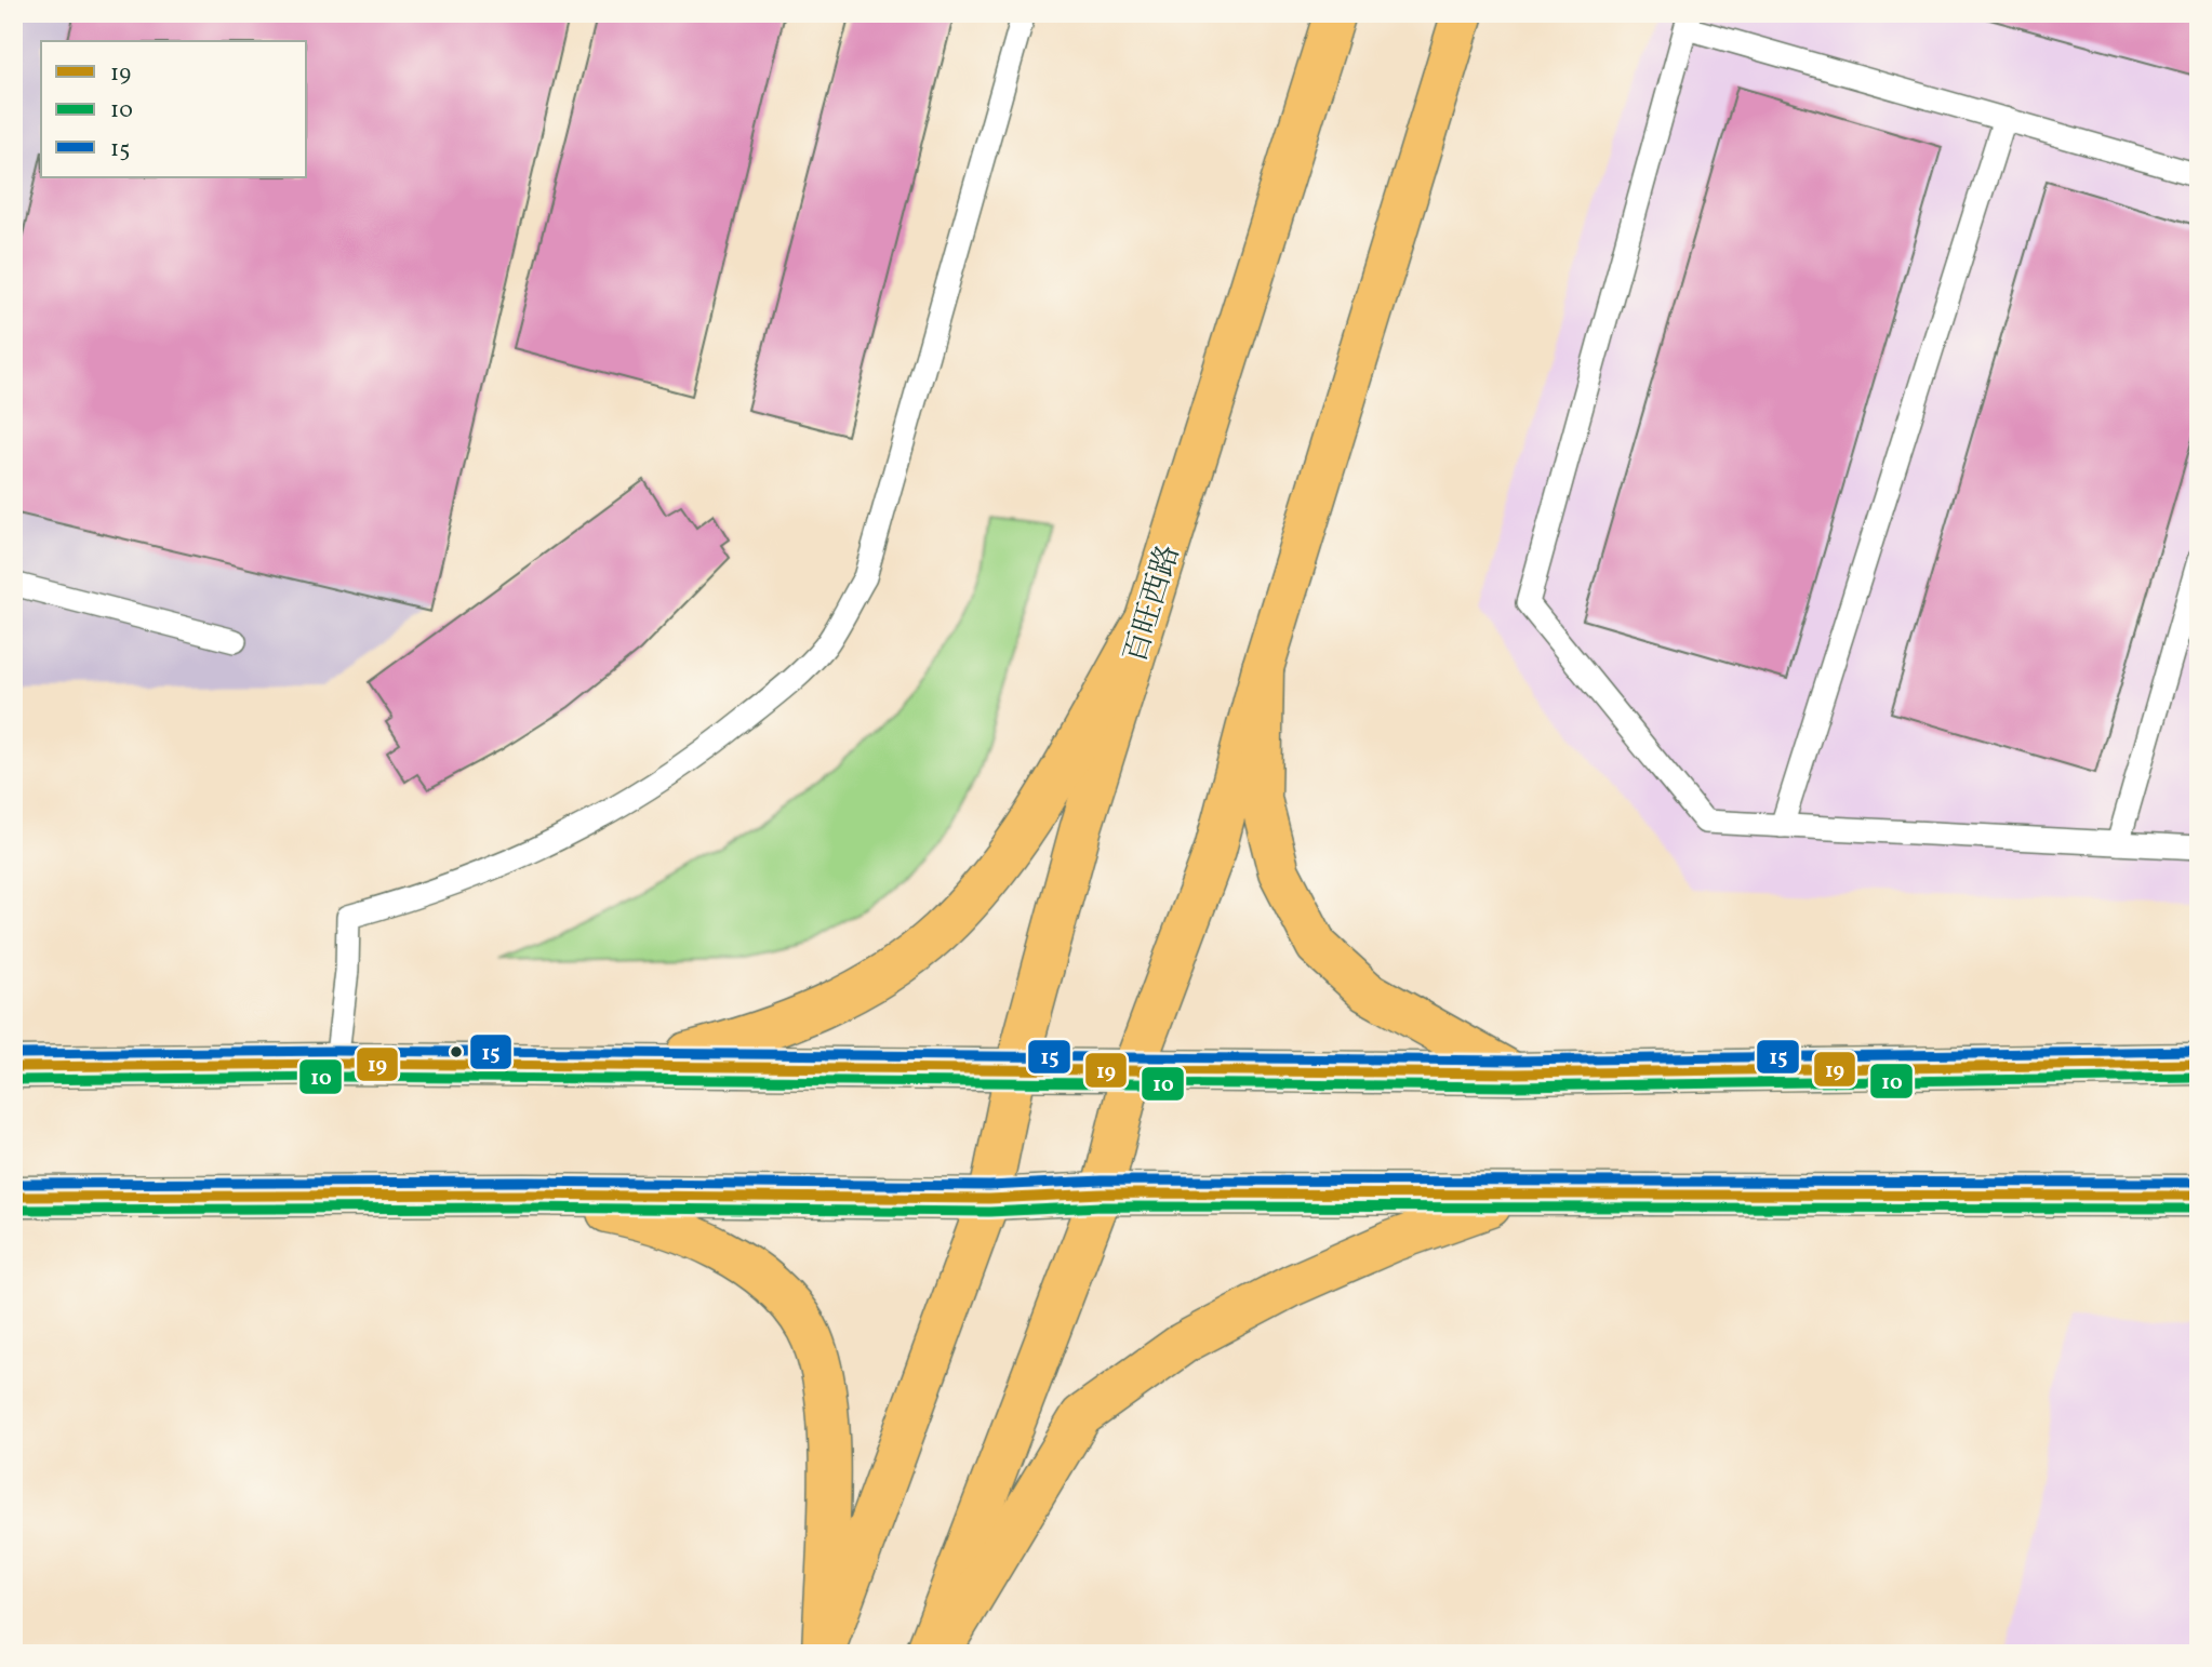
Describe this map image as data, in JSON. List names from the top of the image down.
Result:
{
  "streets": {
    "main road": ["百旺西路"]
  },
  "lines": ["transit line 15", "transit line 19", "transit line 10"],
  "legend": ["19", "10", "15"]
}
